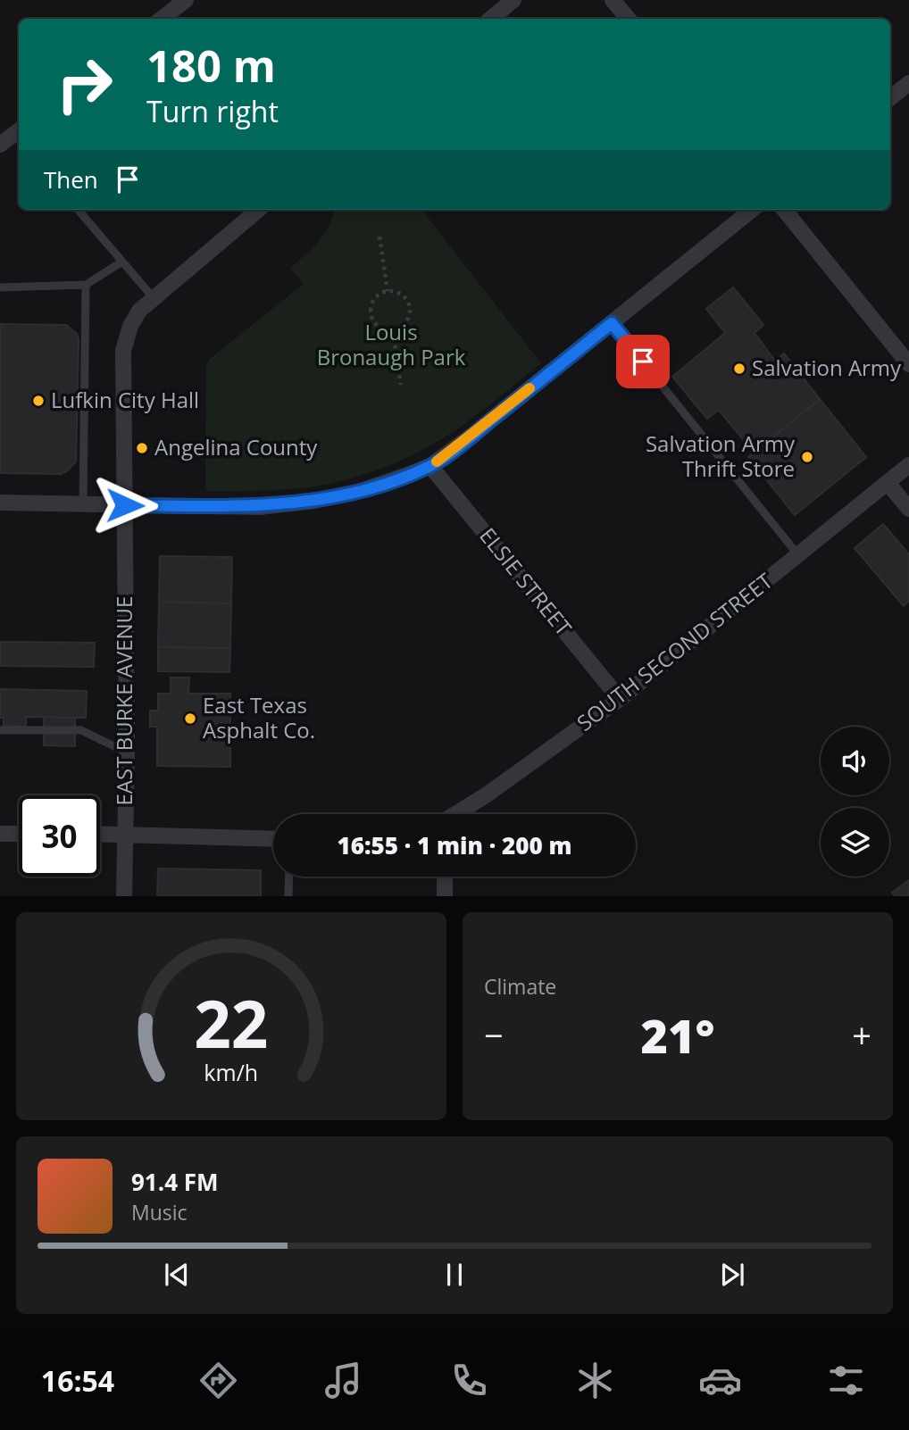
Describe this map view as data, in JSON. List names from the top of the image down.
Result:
{
  "streets": {
    "street": ["ELSIE STREET", "SOUTH SECOND STREET", "EAST BURKE AVENUE"]
  },
  "crossings": [
    ["ELSIE STREET", "SOUTH SECOND STREET"]
  ],
  "parks": ["Louis Bronaugh Park"],
  "places": [
    "Salvation Army",
    "Lufkin City Hall",
    "Angelina County",
    "Salvation Army Thrift Store",
    "East Texas Asphalt Co."
  ],
  "page": {
    "turn": ["180 m", "Turn right"],
    "then": "Then",
    "limit": "30",
    "trip": "16:55 · 1 min · 200 m",
    "tile": "Climate",
    "heat": ["−", "21°", "+"],
    "song": ["91.4 FM", "Music"],
    "tabs": "16:54",
    "gauge": ["22", "km/h"]
  }
}
